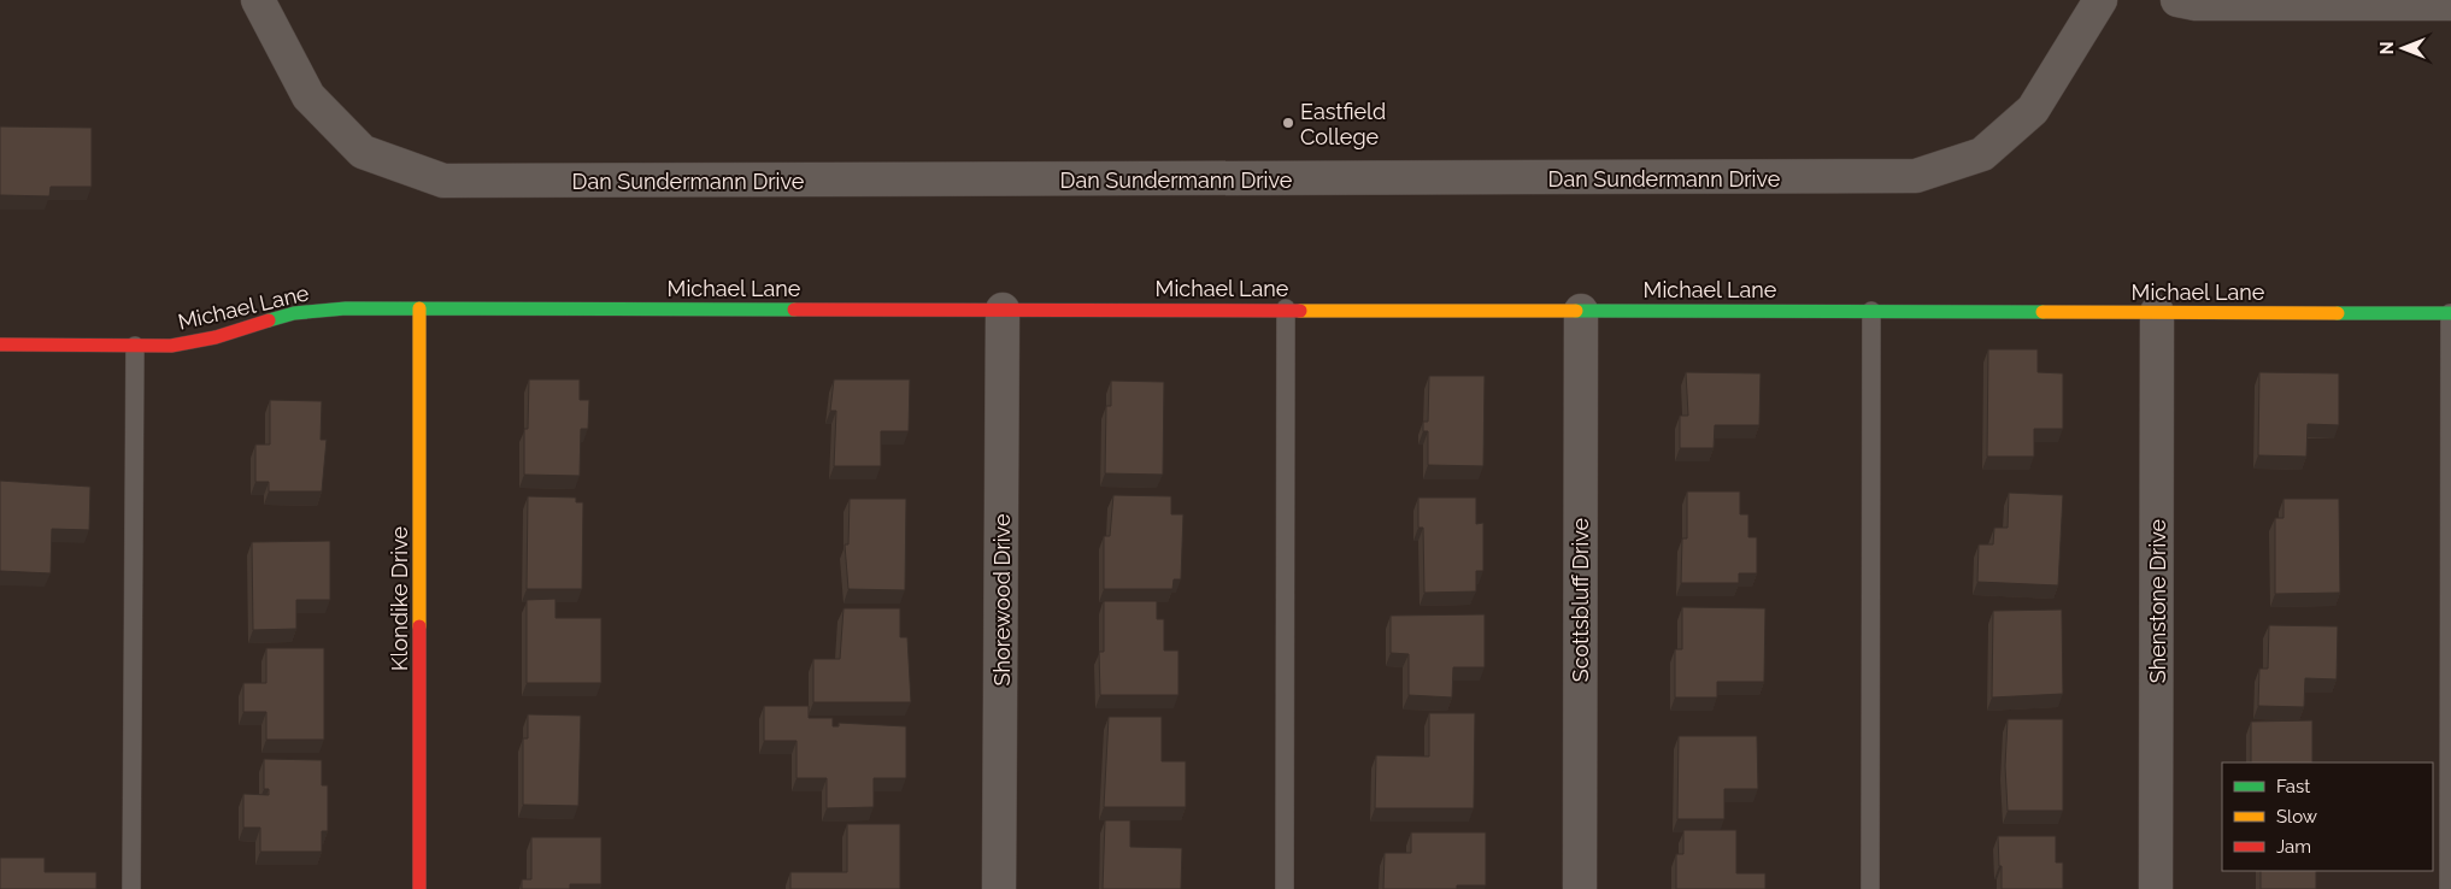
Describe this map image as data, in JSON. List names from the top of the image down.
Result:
{
  "streets": {
    "street": [
      "Dan Sundermann Drive",
      "Michael Lane",
      "Klondike Drive",
      "Shorewood Drive",
      "Scottsbluff Drive",
      "Shenstone Drive"
    ]
  },
  "crossings": [
    ["Michael Lane", "Klondike Drive"],
    ["Michael Lane", "Shorewood Drive"],
    ["Michael Lane", "Scottsbluff Drive"],
    ["Michael Lane", "Shenstone Drive"]
  ],
  "places": ["Eastfield College"],
  "legend": ["Fast", "Slow", "Jam"],
  "north": "left"
}
